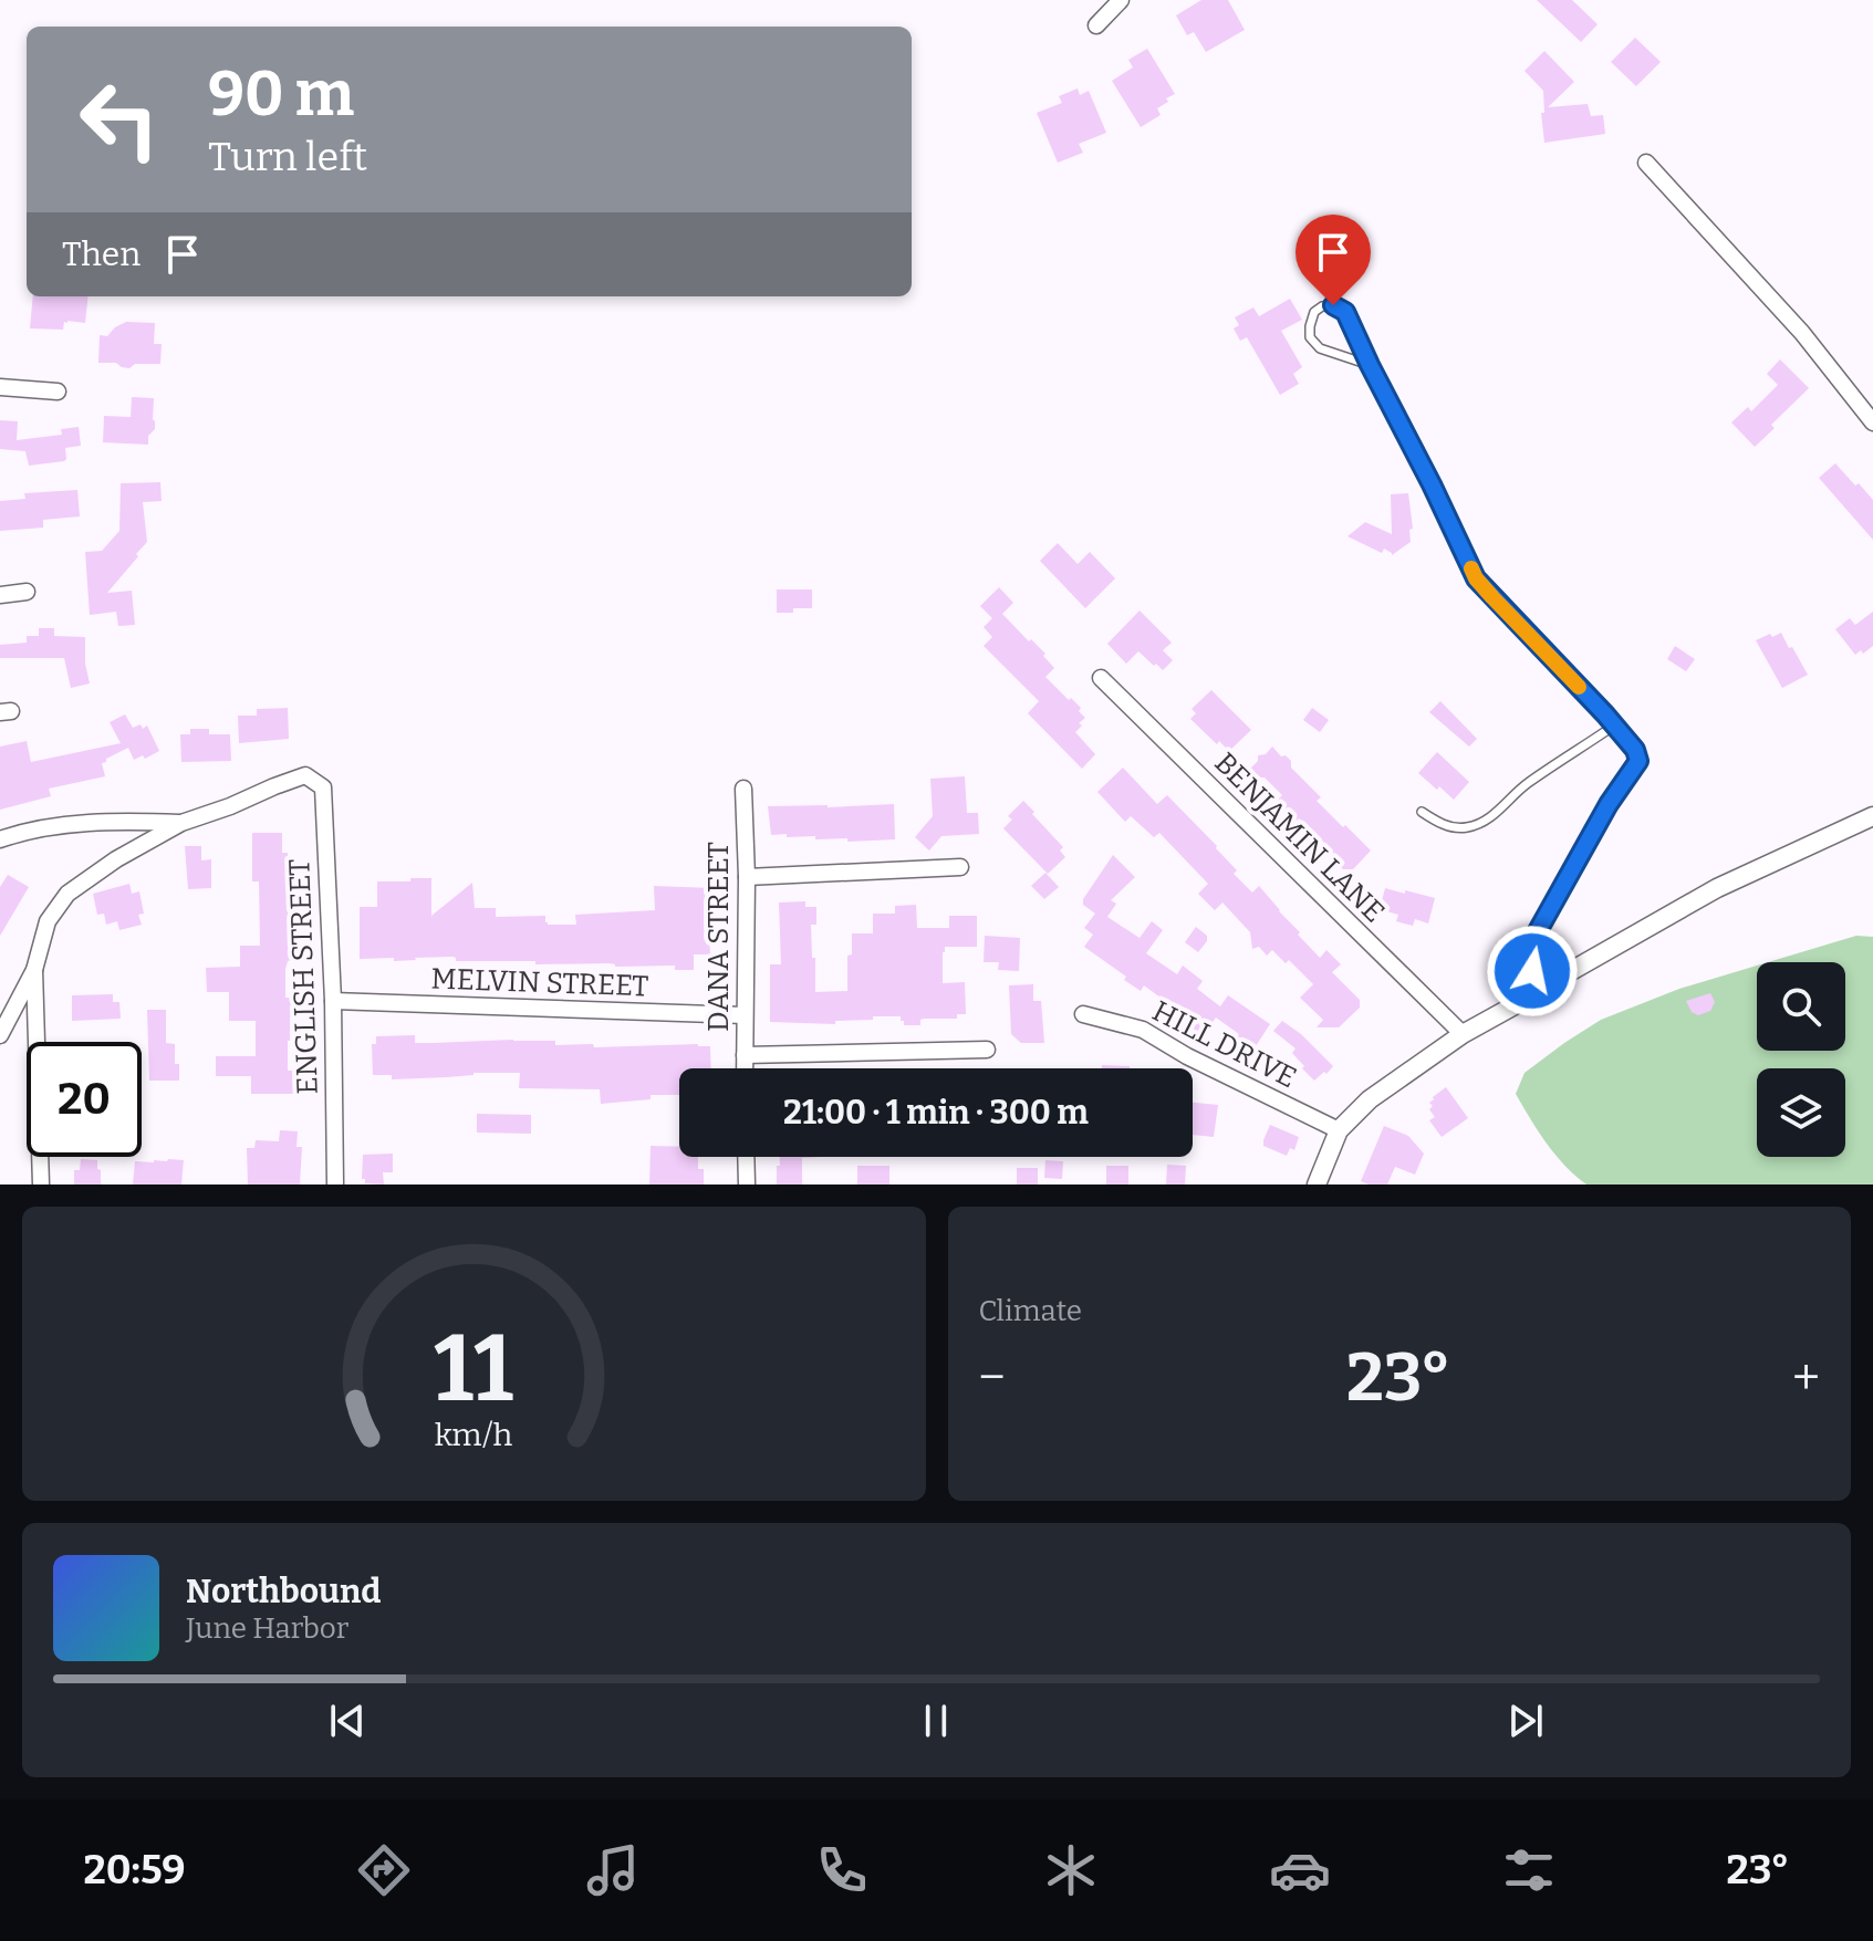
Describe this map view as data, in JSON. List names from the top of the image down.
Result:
{
  "streets": {
    "street": [
      "BENJAMIN LANE",
      "DANA STREET",
      "ENGLISH STREET",
      "MELVIN STREET",
      "HILL DRIVE"
    ]
  },
  "crossings": [
    ["DANA STREET", "MELVIN STREET"],
    ["ENGLISH STREET", "MELVIN STREET"]
  ],
  "page": {
    "turn": ["90 m", "Turn left"],
    "then": "Then",
    "limit": "20",
    "trip": "21:00 · 1 min · 300 m",
    "tile": "Climate",
    "heat": ["−", "23°", "+"],
    "song": ["Northbound", "June Harbor"],
    "tabs": ["20:59", "23°"],
    "gauge": ["11", "km/h"]
  }
}
